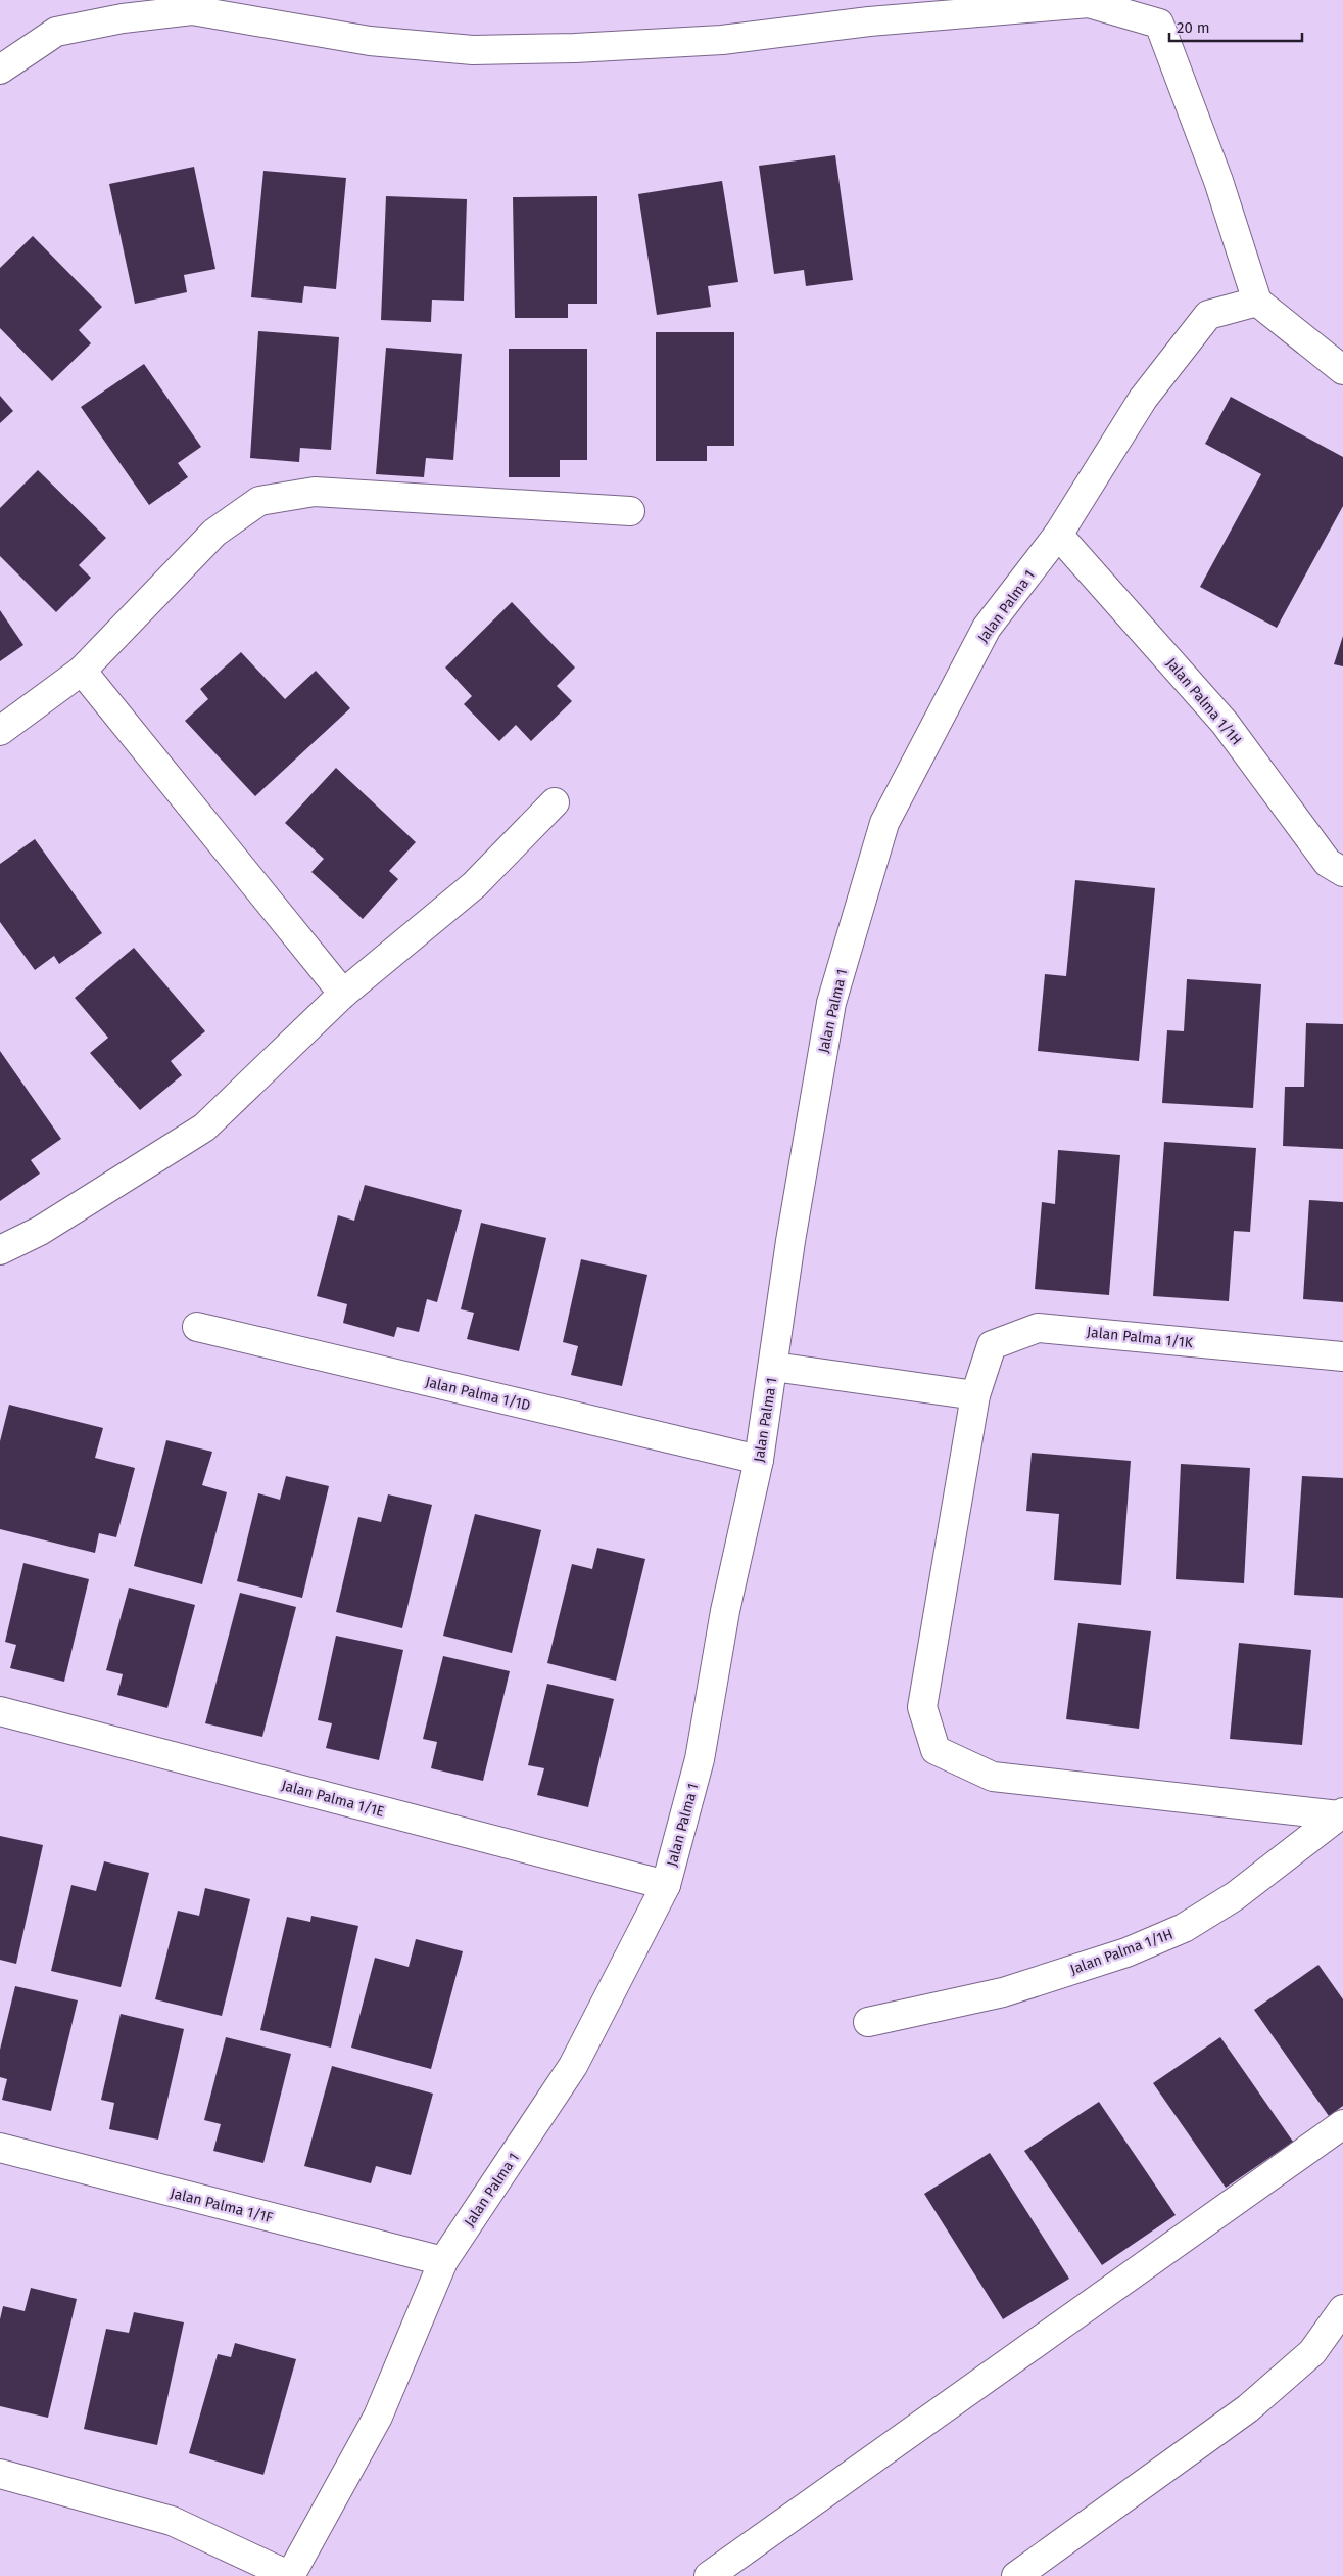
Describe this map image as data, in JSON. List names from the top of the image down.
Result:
{
  "streets": {
    "street": [
      "Jalan Palma 1",
      "Jalan Palma 1/1H",
      "Jalan Palma 1/1K",
      "Jalan Palma 1/1D",
      "Jalan Palma 1/1E",
      "Jalan Palma 1/1F"
    ]
  },
  "crossings": [
    ["Jalan Palma 1", "Jalan Palma 1/1H"],
    ["Jalan Palma 1", "Jalan Palma 1/1D"],
    ["Jalan Palma 1", "Jalan Palma 1/1E"],
    ["Jalan Palma 1", "Jalan Palma 1/1F"]
  ],
  "scale_bar": "20 m"
}
